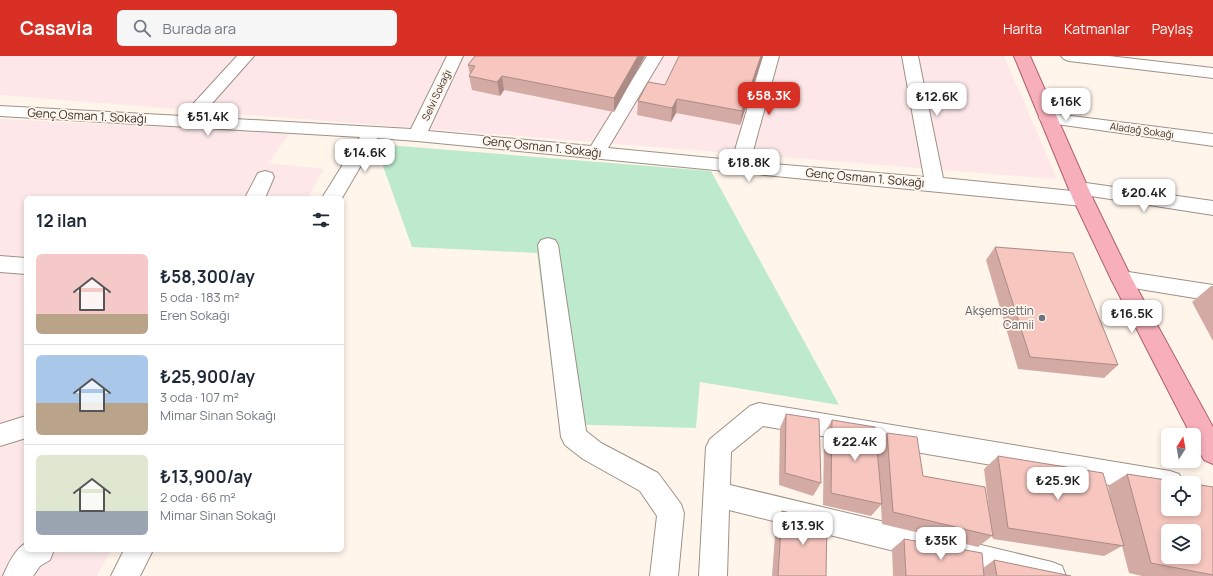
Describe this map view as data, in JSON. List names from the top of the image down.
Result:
{
  "streets": {
    "street": ["Selvi Sokağı", "Genç Osman 1. Sokağı", "Aladağ Sokağı"]
  },
  "crossings": [
    ["Selvi Sokağı", "Genç Osman 1. Sokağı"]
  ],
  "places": ["Akşemsettin Camii"],
  "north": "top",
  "page": {
    "header": "Casavia",
    "search": "Burada ara",
    "nav": ["Harita", "Katmanlar", "Paylaş"],
    "price": [
      "₺58.3K",
      "₺12.6K",
      "₺16K",
      "₺51.4K",
      "₺14.6K",
      "₺18.8K",
      "₺20.4K",
      "₺16.5K",
      "₺22.4K",
      "₺25.9K",
      "₺13.9K",
      "₺35K"
    ],
    "heading": "12 ilan",
    "list": [
      {
        "name": "₺58,300/ay",
        "note": "5 oda · 183 m² · Eren Sokağı"
      },
      {
        "name": "₺25,900/ay",
        "note": "3 oda · 107 m² · Mimar Sinan Sokağı"
      },
      {
        "name": "₺13,900/ay",
        "note": "2 oda · 66 m² · Mimar Sinan Sokağı"
      }
    ]
  }
}
